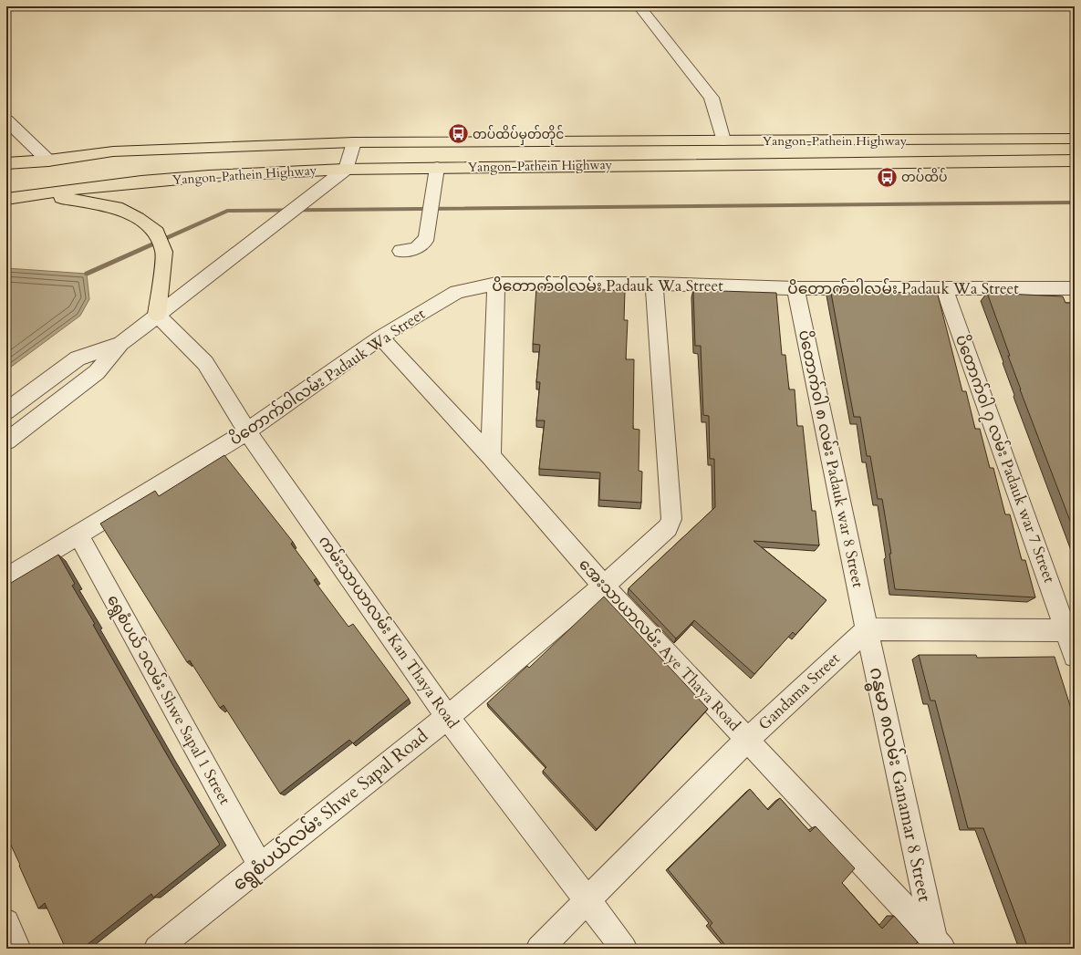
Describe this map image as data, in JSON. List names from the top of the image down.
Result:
{
  "streets": {
    "main road": ["Yangon-Pathein Highway"],
    "street": [
      "ပိတောက်ဝါလမ်း Padauk Wa Street",
      "ပိတောက်ဝါ ၈ လမ်း Padauk war 8 Street",
      "ပိတောက်ဝါ ၇ လမ်း Padauk war 7 Street",
      "ကမ်းသာယာလမ်း Kan Thaya Road",
      "အေးသာယာလမ်း Aye Thaya Road",
      "Gandama Street",
      "ရွေစံပယ် ၁လမ်း Shwe Sapal 1 Street",
      "ဂန္ဓမာ ၈လမ်း Ganamar 8 Street",
      "ရွေစံပယ်လမ်း Shwe Sapal Road"
    ]
  },
  "crossings": [
    ["ပိတောက်ဝါလမ်း Padauk Wa Street", "ပိတောက်ဝါ ၈ လမ်း Padauk war 8 Street"],
    ["ပိတောက်ဝါလမ်း Padauk Wa Street", "ပိတောက်ဝါ ၇ လမ်း Padauk war 7 Street"],
    ["ပိတောက်ဝါလမ်း Padauk Wa Street", "ကမ်းသာယာလမ်း Kan Thaya Road"],
    ["ပိတောက်ဝါလမ်း Padauk Wa Street", "အေးသာယာလမ်း Aye Thaya Road"],
    ["ပိတောက်ဝါလမ်း Padauk Wa Street", "ရွေစံပယ် ၁လမ်း Shwe Sapal 1 Street"],
    ["ပိတောက်ဝါလမ်း Padauk Wa Street", "ရွေစံပယ်လမ်း Shwe Sapal Road"],
    ["ပိတောက်ဝါ ၈ လမ်း Padauk war 8 Street", "Gandama Street"],
    ["ပိတောက်ဝါ ၈ လမ်း Padauk war 8 Street", "ဂန္ဓမာ ၈လမ်း Ganamar 8 Street"],
    ["ကမ်းသာယာလမ်း Kan Thaya Road", "Gandama Street"],
    ["ကမ်းသာယာလမ်း Kan Thaya Road", "ရွေစံပယ်လမ်း Shwe Sapal Road"],
    ["အေးသာယာလမ်း Aye Thaya Road", "Gandama Street"],
    ["အေးသာယာလမ်း Aye Thaya Road", "ဂန္ဓမာ ၈လမ်း Ganamar 8 Street"],
    ["အေးသာယာလမ်း Aye Thaya Road", "ရွေစံပယ်လမ်း Shwe Sapal Road"],
    ["Gandama Street", "ဂန္ဓမာ ၈လမ်း Ganamar 8 Street"],
    ["ရွေစံပယ် ၁လမ်း Shwe Sapal 1 Street", "ရွေစံပယ်လမ်း Shwe Sapal Road"]
  ],
  "places": {
    "bus stop": ["တပ်ထိပ်မှတ်တိုင်", "တပ်ထိပ်"]
  }
}
